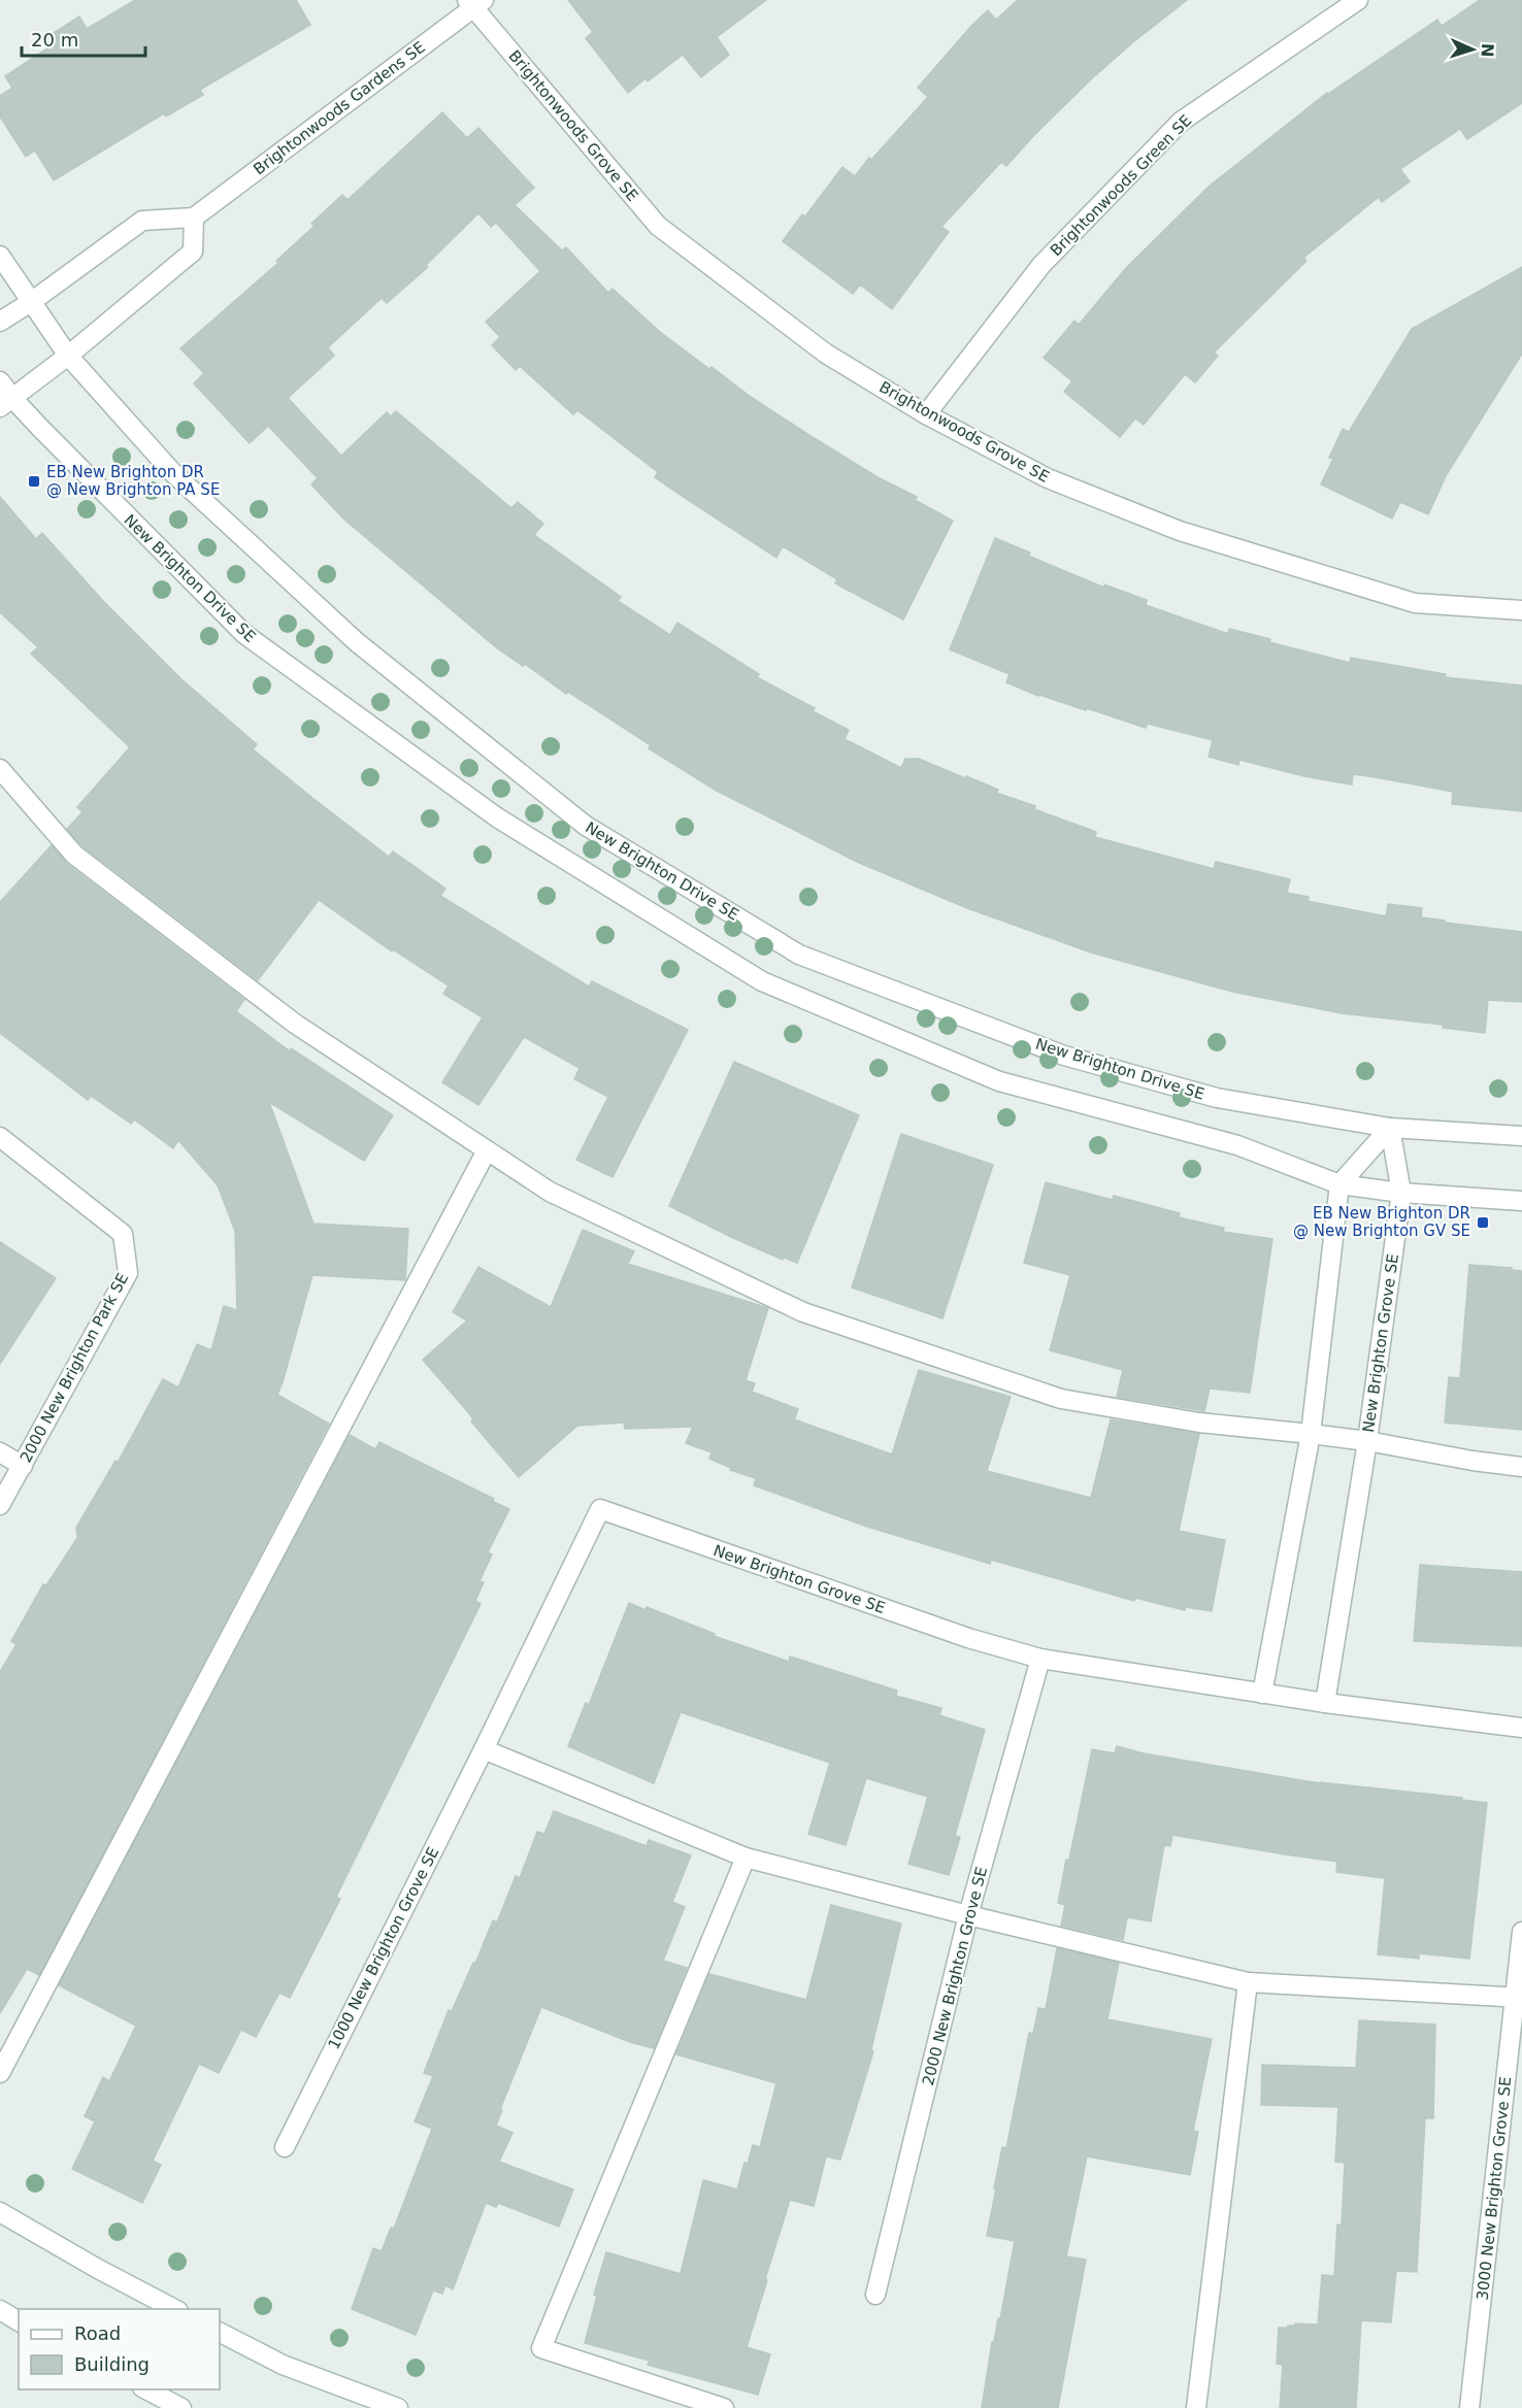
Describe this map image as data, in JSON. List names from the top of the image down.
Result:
{
  "streets": {
    "street": [
      "Brightonwoods Gardens SE",
      "Brightonwoods Grove SE",
      "Brightonwoods Green SE",
      "New Brighton Drive SE",
      "New Brighton Grove SE",
      "2000 New Brighton Park SE",
      "1000 New Brighton Grove SE",
      "2000 New Brighton Grove SE",
      "3000 New Brighton Grove SE"
    ]
  },
  "crossings": [
    ["Brightonwoods Gardens SE", "Brightonwoods Grove SE"],
    ["Brightonwoods Grove SE", "Brightonwoods Green SE"],
    ["New Brighton Drive SE", "New Brighton Grove SE"],
    ["New Brighton Grove SE", "1000 New Brighton Grove SE"],
    ["New Brighton Grove SE", "2000 New Brighton Grove SE"]
  ],
  "places": {
    "transit": ["EB New Brighton DR @ New Brighton PA SE", "EB New Brighton DR @ New Brighton GV SE"]
  },
  "legend": ["Road", "Building"],
  "scale_bar": "20 m",
  "north": "right"
}
